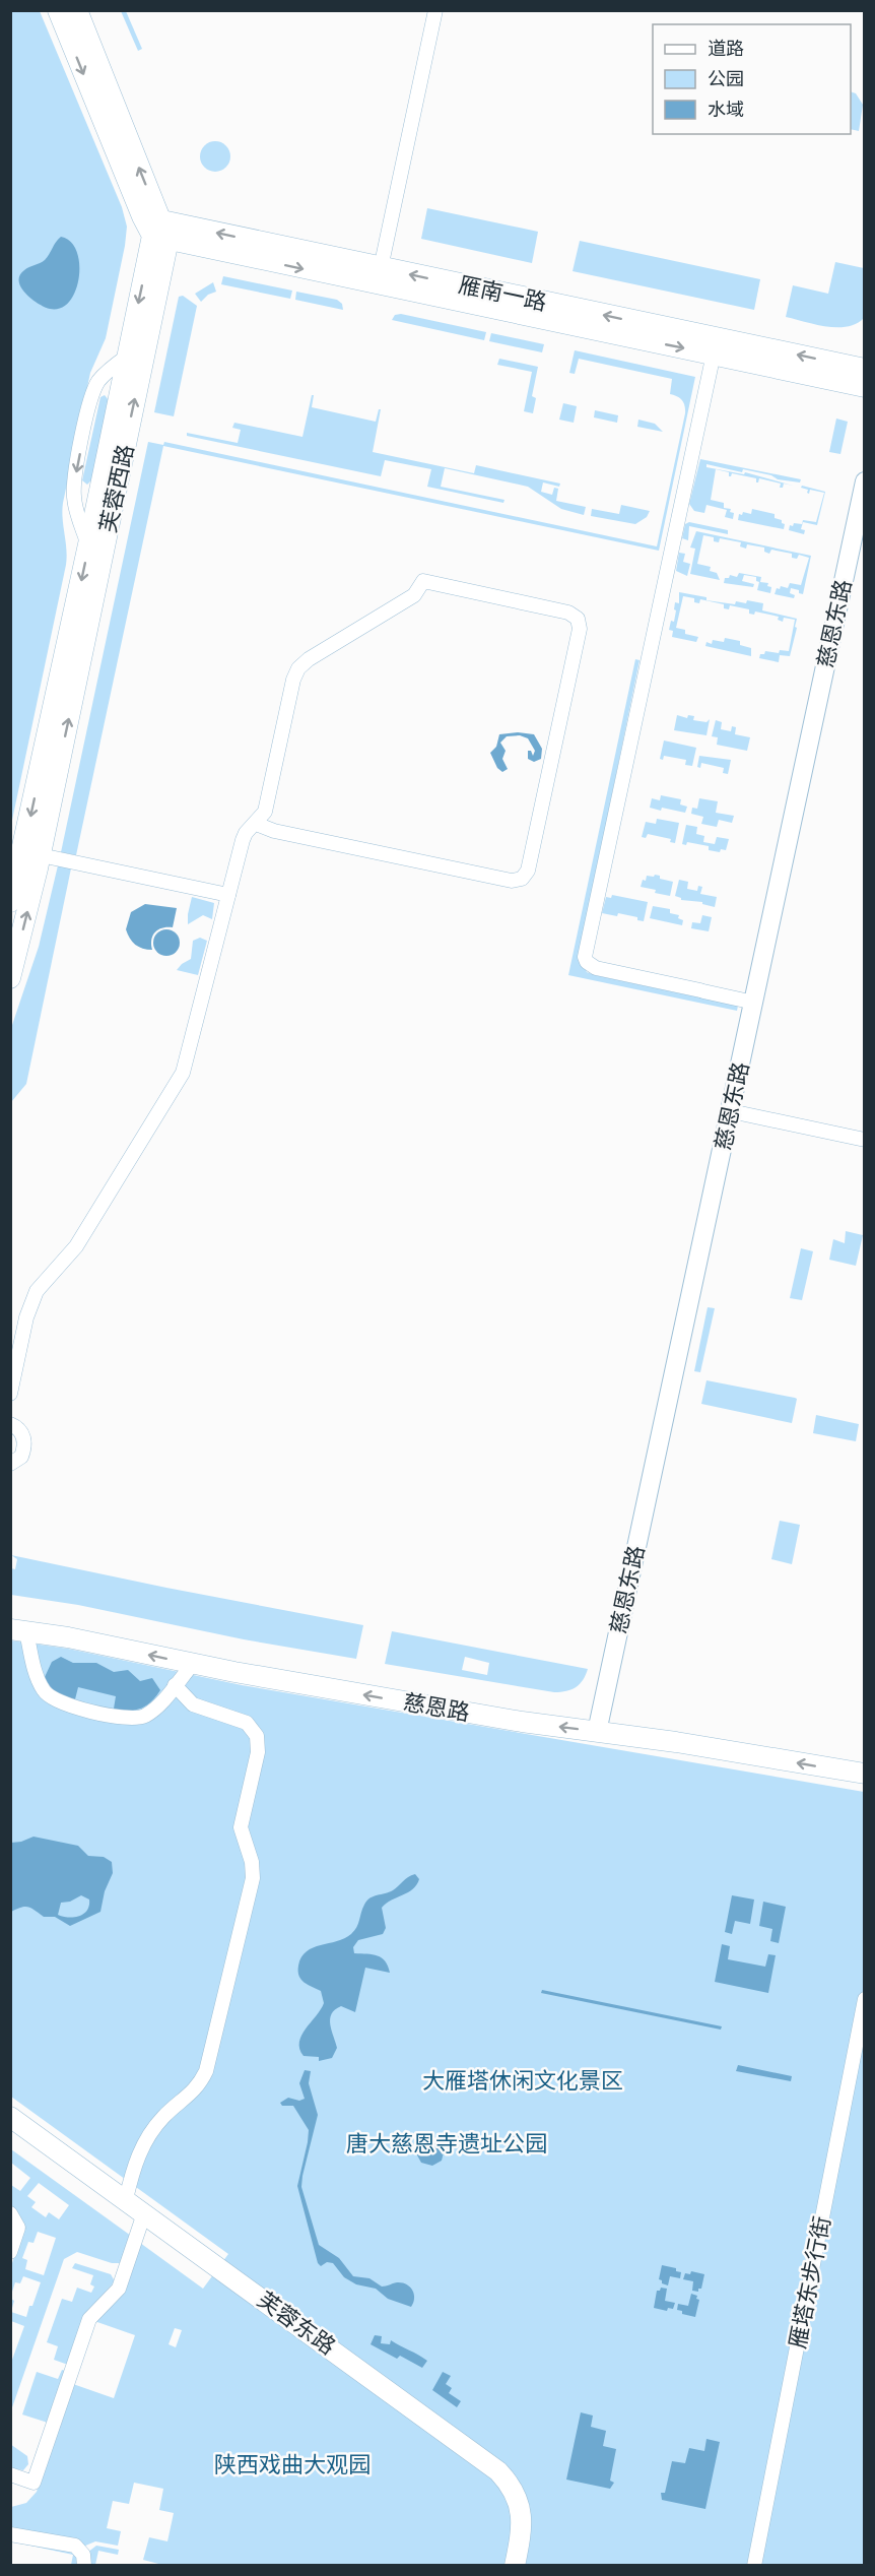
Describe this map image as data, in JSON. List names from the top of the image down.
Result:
{
  "streets": {
    "main road": [
      "雁南一路",
      "芙蓉西路",
      "慈恩路",
      "芙蓉东路"
    ],
    "street": ["慈恩东路", "雁塔东步行街"]
  },
  "crossings": [
    ["雁南一路", "芙蓉西路"],
    ["慈恩东路", "慈恩路"]
  ],
  "one_way": ["慈恩路"],
  "parks": ["大雁塔休闲文化景区", "唐大慈恩寺遗址公园", "陕西戏曲大观园"],
  "legend": ["道路", "公园", "水域"]
}
